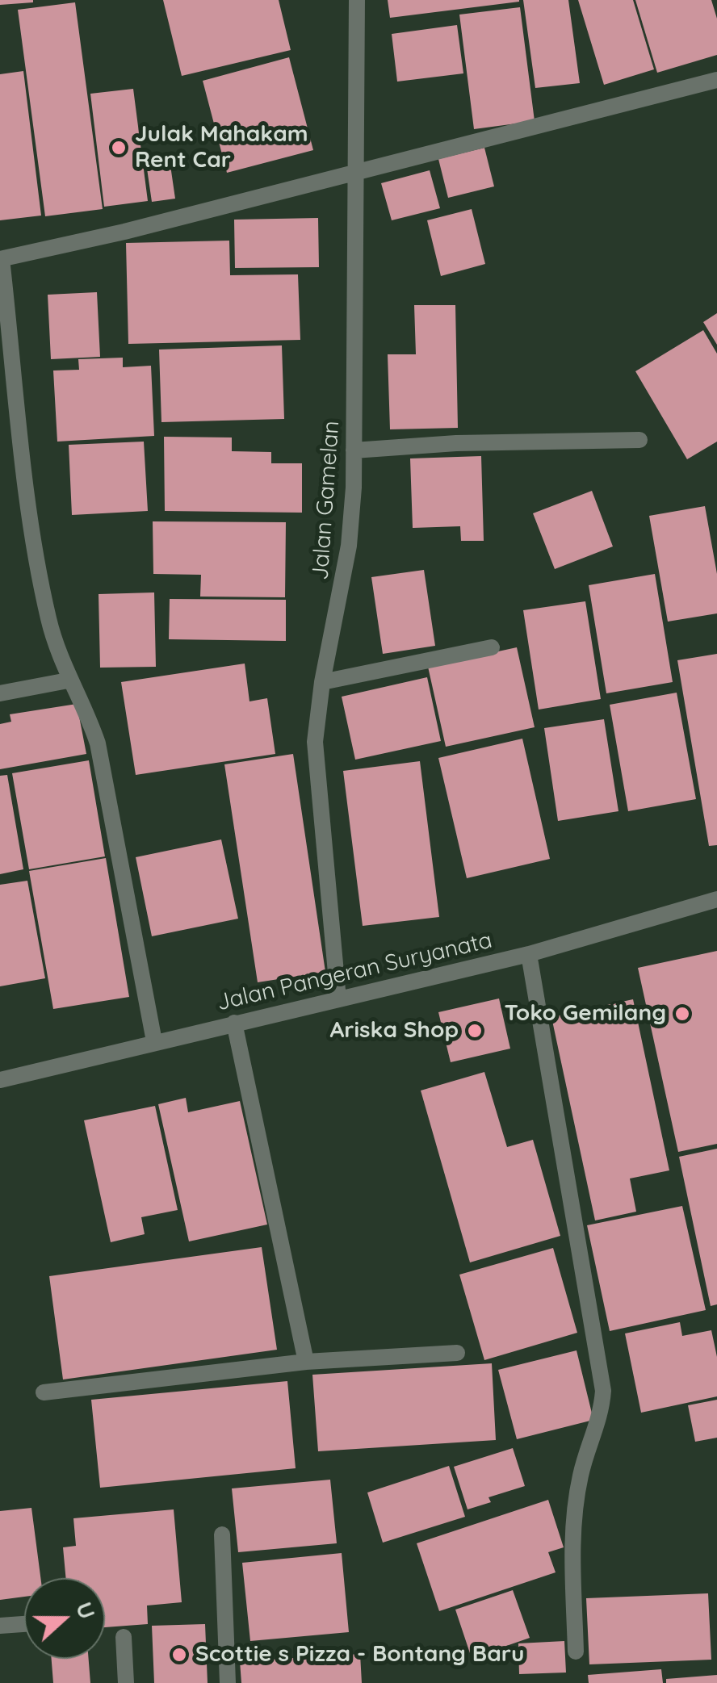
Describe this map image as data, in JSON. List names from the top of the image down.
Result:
{
  "streets": {
    "street": ["Jalan Gamelan", "Jalan Pangeran Suryanata"]
  },
  "crossings": [
    ["Jalan Gamelan", "Jalan Pangeran Suryanata"]
  ],
  "places": [
    "Julak Mahakam Rent Car",
    "Toko Gemilang",
    "Ariska Shop",
    "Scottie s Pizza - Bontang Baru"
  ],
  "north": "right"
}
